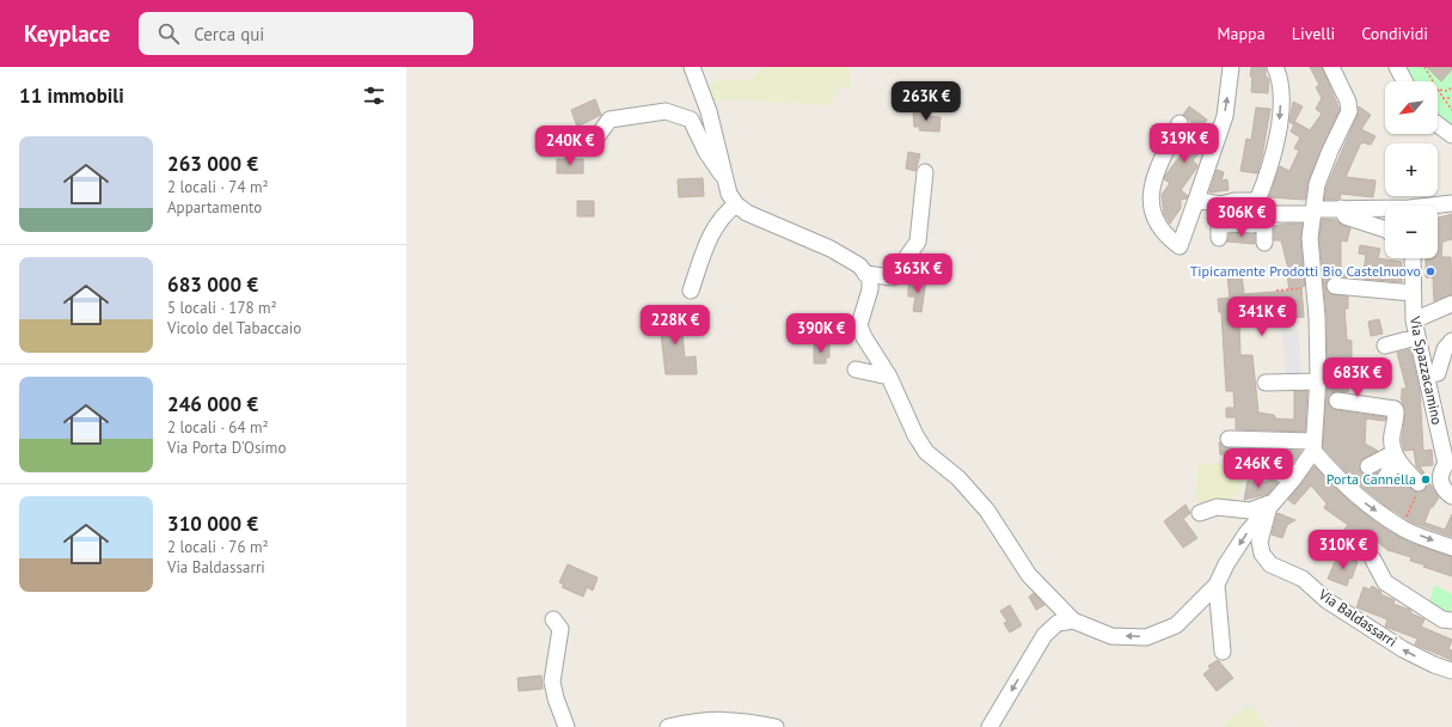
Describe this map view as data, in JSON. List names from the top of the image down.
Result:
{
  "streets": {
    "street": ["Via Spazzacamino", "Via Baldassarri"]
  },
  "places": ["Tipicamente Prodotti Bio Castelnuovo", "Porta Cannella"],
  "north": "bottom left",
  "page": {
    "header": "Keyplace",
    "search": "Cerca qui",
    "nav": ["Mappa", "Livelli", "Condividi"],
    "heading": "11 immobili",
    "map_buttons": ["+", "−"],
    "price": [
      "263K €",
      "319K €",
      "240K €",
      "306K €",
      "363K €",
      "341K €",
      "228K €",
      "390K €",
      "683K €",
      "246K €",
      "310K €"
    ],
    "list": [
      {
        "name": "263 000 €",
        "note": "2 locali · 74 m² · Appartamento"
      },
      {
        "name": "683 000 €",
        "note": "5 locali · 178 m² · Vicolo del Tabaccaio"
      },
      {
        "name": "246 000 €",
        "note": "2 locali · 64 m² · Via Porta D'Osimo"
      },
      {
        "name": "310 000 €",
        "note": "2 locali · 76 m² · Via Baldassarri"
      }
    ]
  }
}
